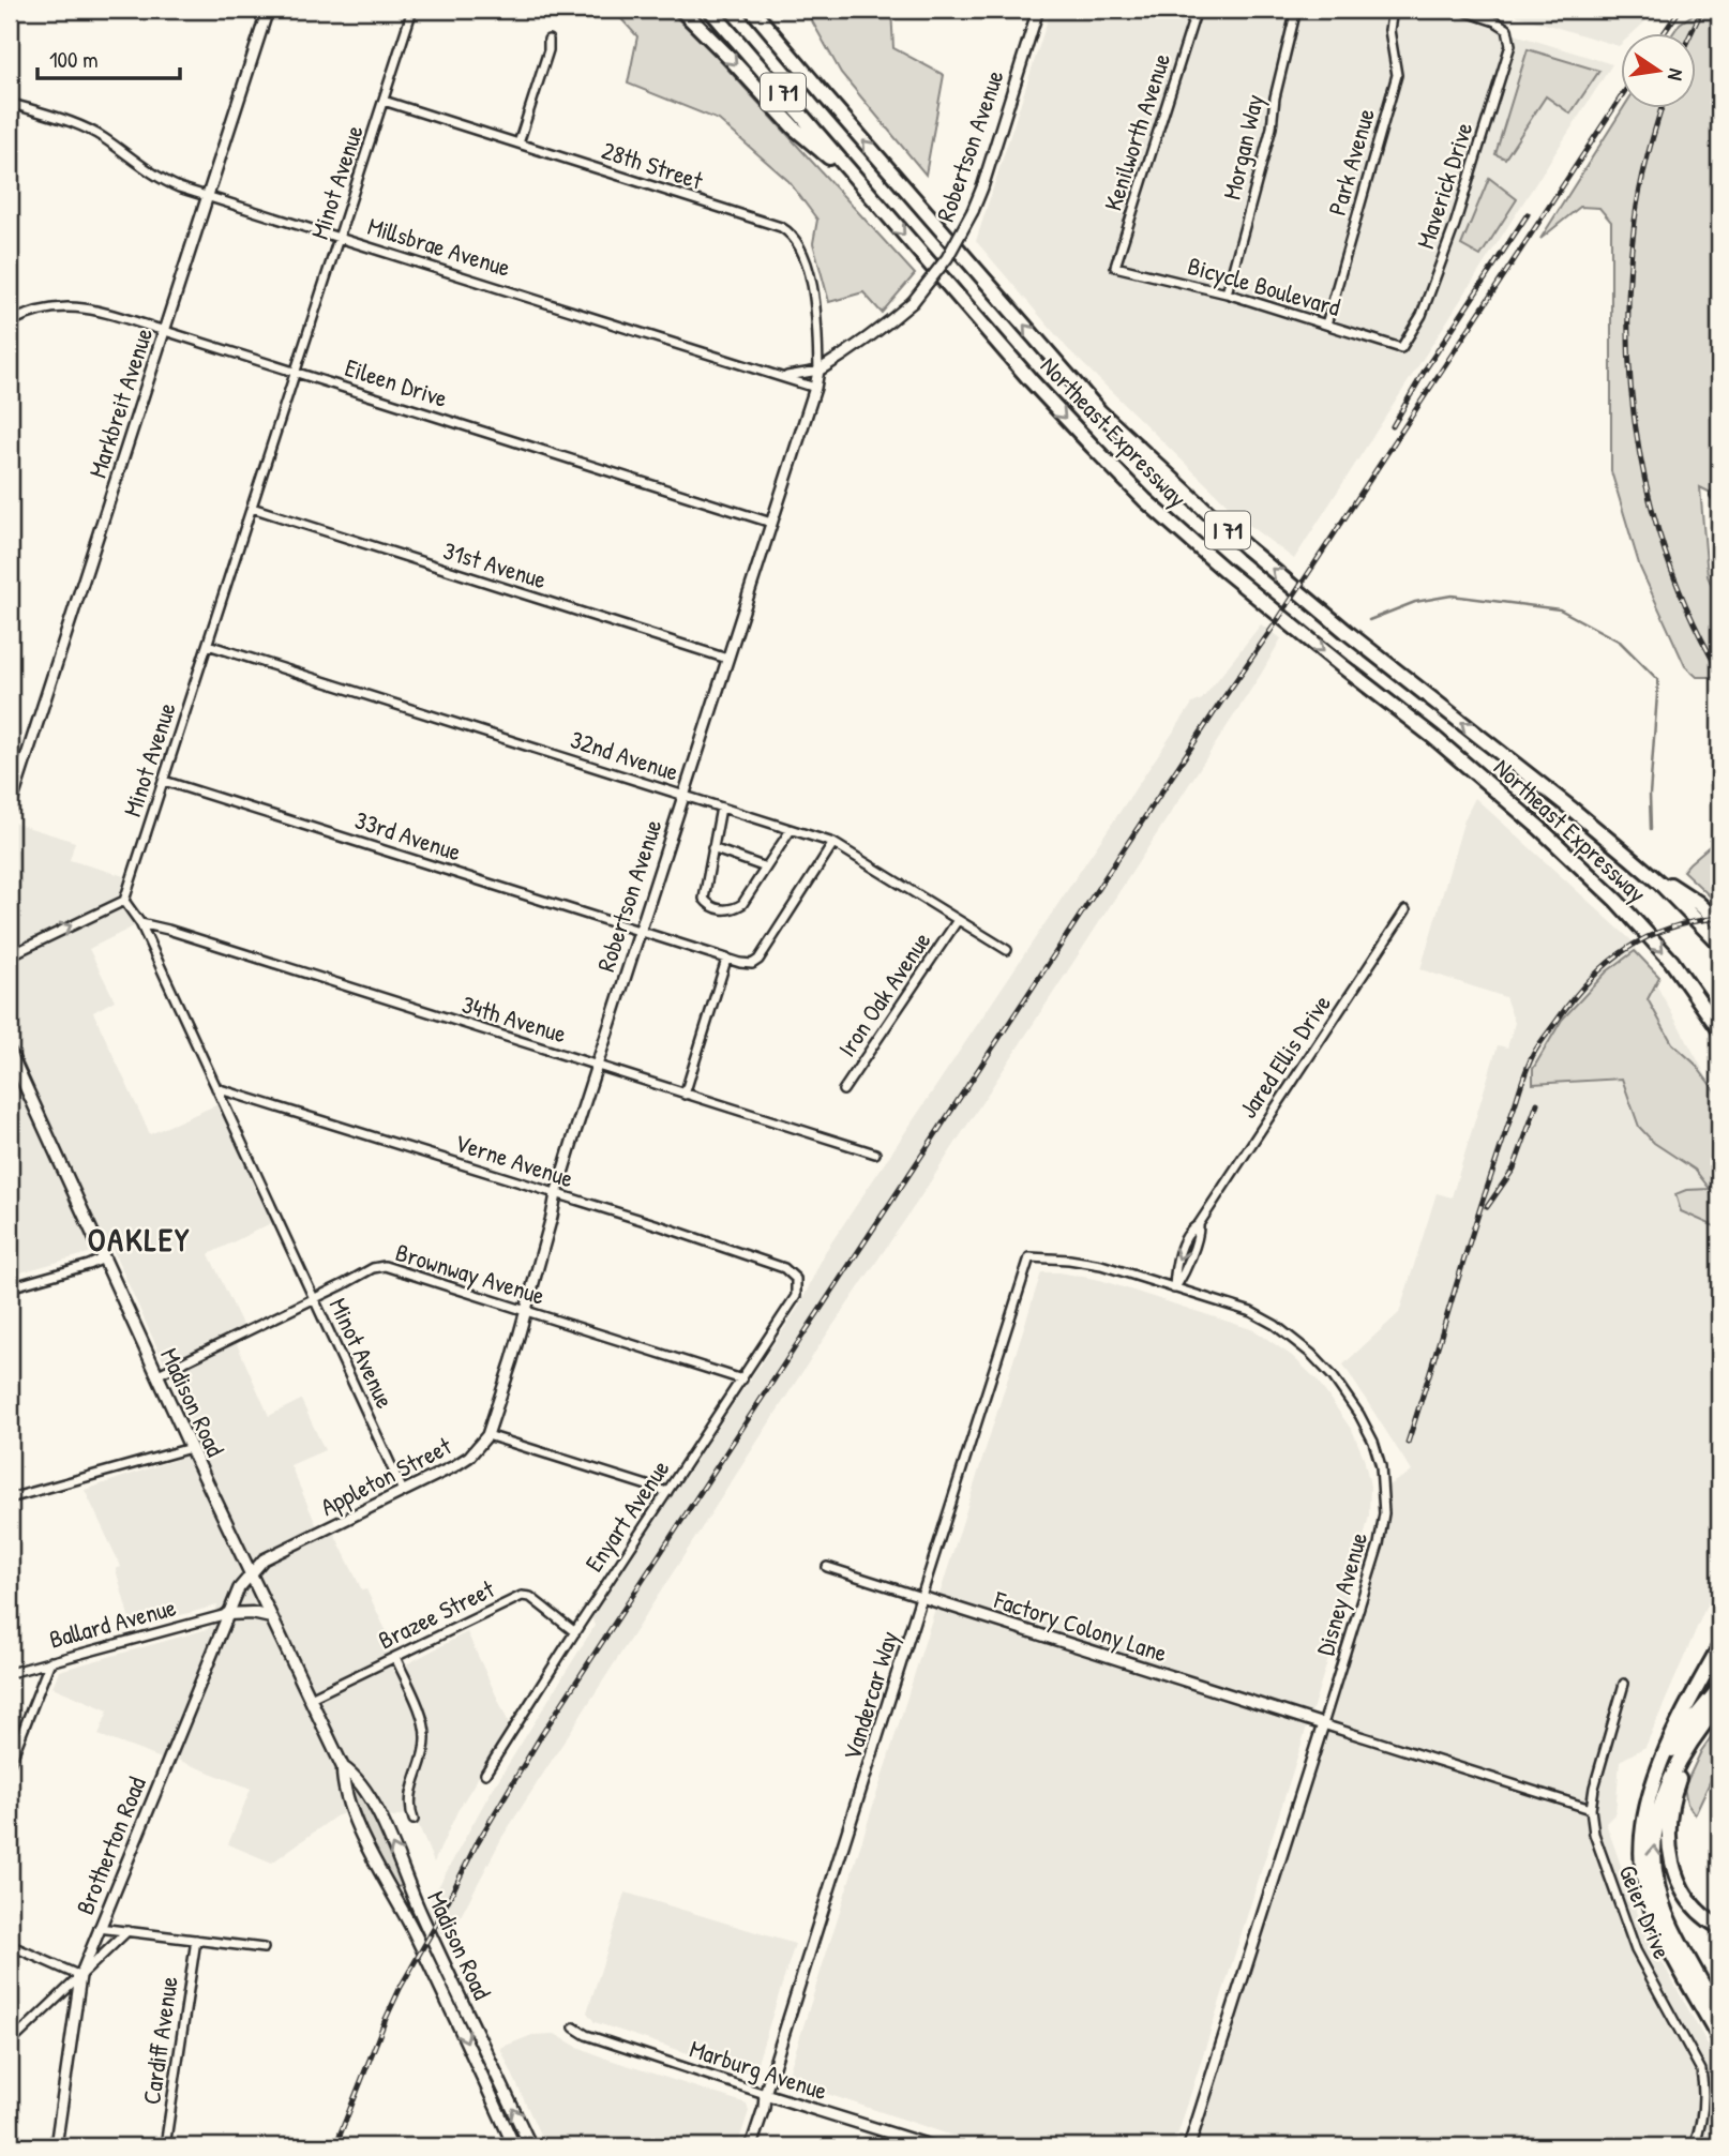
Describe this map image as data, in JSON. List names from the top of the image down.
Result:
{
  "streets": {
    "highway": ["I 71", "Northeast Expressway"],
    "main road": ["Madison Road"],
    "street": [
      "Kenilworth Avenue",
      "Robertson Avenue",
      "Morgan Way",
      "Park Avenue",
      "28th Street",
      "Minot Avenue",
      "Maverick Drive",
      "Millsbrae Avenue",
      "Bicycle Boulevard",
      "Eileen Drive",
      "Markbreit Avenue",
      "31st Avenue",
      "32nd Avenue",
      "33rd Avenue",
      "Iron Oak Avenue",
      "34th Avenue",
      "Jared Ellis Drive",
      "Verne Avenue",
      "Brownway Avenue",
      "Appleton Street",
      "Enyart Avenue",
      "Disney Avenue",
      "Brazee Street",
      "Ballard Avenue",
      "Factory Colony Lane",
      "Vandercar Way",
      "Brotherton Road",
      "Geier Drive",
      "Cardiff Avenue",
      "Marburg Avenue"
    ]
  },
  "crossings": [
    ["Kenilworth Avenue", "Bicycle Boulevard"],
    ["Robertson Avenue", "28th Street"],
    ["Robertson Avenue", "Millsbrae Avenue"],
    ["Robertson Avenue", "Eileen Drive"],
    ["Robertson Avenue", "31st Avenue"],
    ["Robertson Avenue", "32nd Avenue"],
    ["Robertson Avenue", "33rd Avenue"],
    ["Robertson Avenue", "34th Avenue"],
    ["Robertson Avenue", "Verne Avenue"],
    ["Robertson Avenue", "Brownway Avenue"],
    ["Robertson Avenue", "Appleton Street"],
    ["Morgan Way", "Bicycle Boulevard"],
    ["Park Avenue", "Bicycle Boulevard"],
    ["28th Street", "Minot Avenue"],
    ["Minot Avenue", "Millsbrae Avenue"],
    ["Minot Avenue", "Eileen Drive"],
    ["Minot Avenue", "31st Avenue"],
    ["Minot Avenue", "32nd Avenue"],
    ["Minot Avenue", "33rd Avenue"],
    ["Minot Avenue", "34th Avenue"],
    ["Minot Avenue", "Verne Avenue"],
    ["Minot Avenue", "Brownway Avenue"],
    ["Minot Avenue", "Appleton Street"],
    ["Maverick Drive", "Bicycle Boulevard"],
    ["Millsbrae Avenue", "Markbreit Avenue"],
    ["Eileen Drive", "Markbreit Avenue"],
    ["32nd Avenue", "Iron Oak Avenue"],
    ["Jared Ellis Drive", "Disney Avenue"],
    ["Verne Avenue", "Enyart Avenue"],
    ["Brownway Avenue", "Madison Road"],
    ["Brownway Avenue", "Enyart Avenue"],
    ["Madison Road", "Appleton Street"],
    ["Madison Road", "Brazee Street"],
    ["Madison Road", "Brotherton Road"],
    ["Appleton Street", "Brotherton Road"],
    ["Enyart Avenue", "Brazee Street"],
    ["Disney Avenue", "Factory Colony Lane"],
    ["Disney Avenue", "Vandercar Way"],
    ["Ballard Avenue", "Brotherton Road"],
    ["Factory Colony Lane", "Vandercar Way"],
    ["Vandercar Way", "Marburg Avenue"]
  ],
  "districts": ["OAKLEY"],
  "scale_bar": "100 m",
  "north": "right"
}
